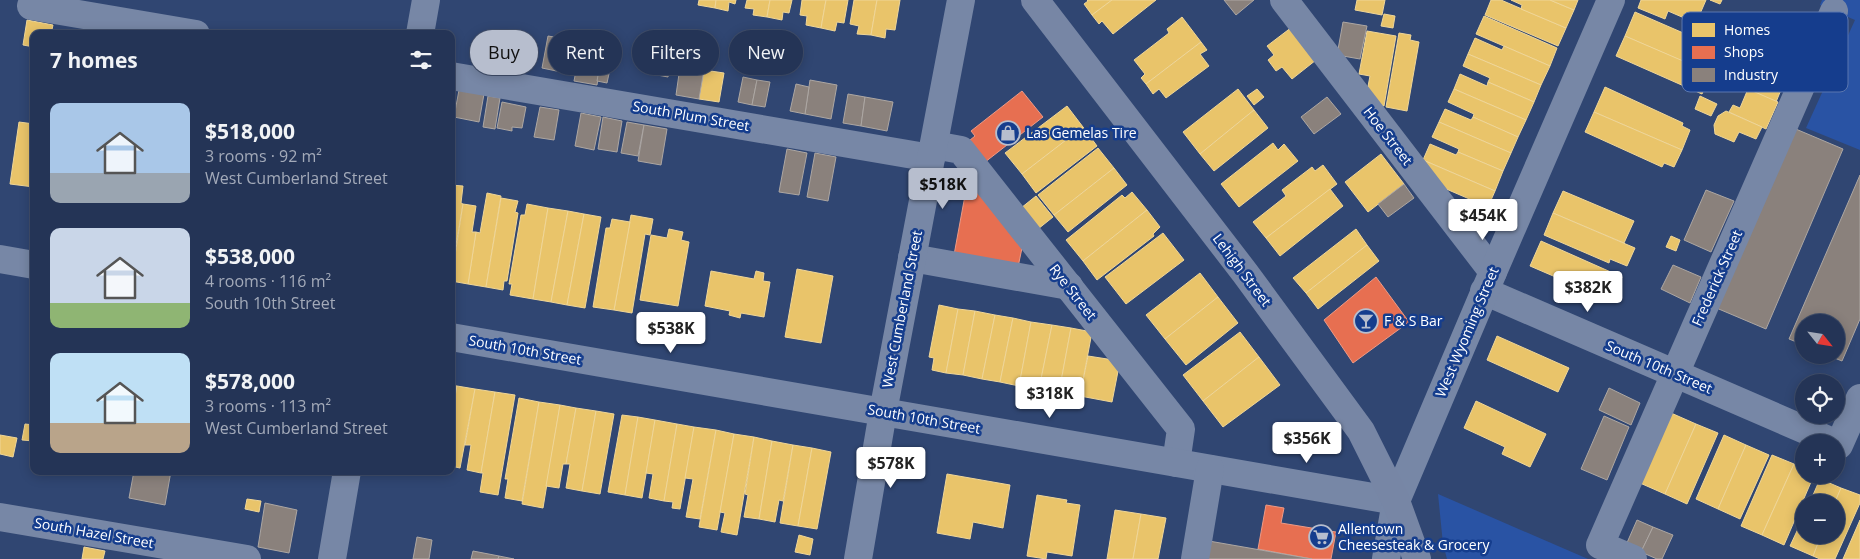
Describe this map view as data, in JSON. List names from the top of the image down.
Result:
{
  "streets": {
    "main road": ["Lehigh Street"],
    "street": [
      "South Plum Street",
      "Hoe Street",
      "Frederick Street",
      "Rye Street",
      "West Cumberland Street",
      "West Wyoming Street",
      "South 10th Street",
      "South Hazel Street"
    ]
  },
  "crossings": [
    ["South Plum Street", "Rye Street"],
    ["South Plum Street", "West Cumberland Street"],
    ["Hoe Street", "West Wyoming Street"],
    ["Hoe Street", "South 10th Street"],
    ["Lehigh Street", "West Wyoming Street"],
    ["Lehigh Street", "South 10th Street"],
    ["Frederick Street", "South 10th Street"],
    ["Rye Street", "West Cumberland Street"],
    ["Rye Street", "South 10th Street"],
    ["West Cumberland Street", "South 10th Street"],
    ["West Wyoming Street", "South 10th Street"]
  ],
  "places": {
    "shop": ["Las Gemelas Tire"],
    "bar": ["F & S Bar"],
    "supermarket": ["Allentown Cheesesteak & Grocery"]
  },
  "legend": ["Homes", "Shops", "Industry"],
  "north": "bottom right",
  "page": {
    "chip": [
      "Buy",
      "Rent",
      "Filters",
      "New"
    ],
    "heading": "7 homes",
    "list": [
      {
        "name": "$518,000",
        "note": "3 rooms · 92 m² · West Cumberland Street"
      },
      {
        "name": "$538,000",
        "note": "4 rooms · 116 m² · South 10th Street"
      },
      {
        "name": "$578,000",
        "note": "3 rooms · 113 m² · West Cumberland Street"
      }
    ],
    "price": [
      "$518K",
      "$454K",
      "$382K",
      "$538K",
      "$318K",
      "$356K",
      "$578K"
    ],
    "map_buttons": ["+", "−"]
  }
}
